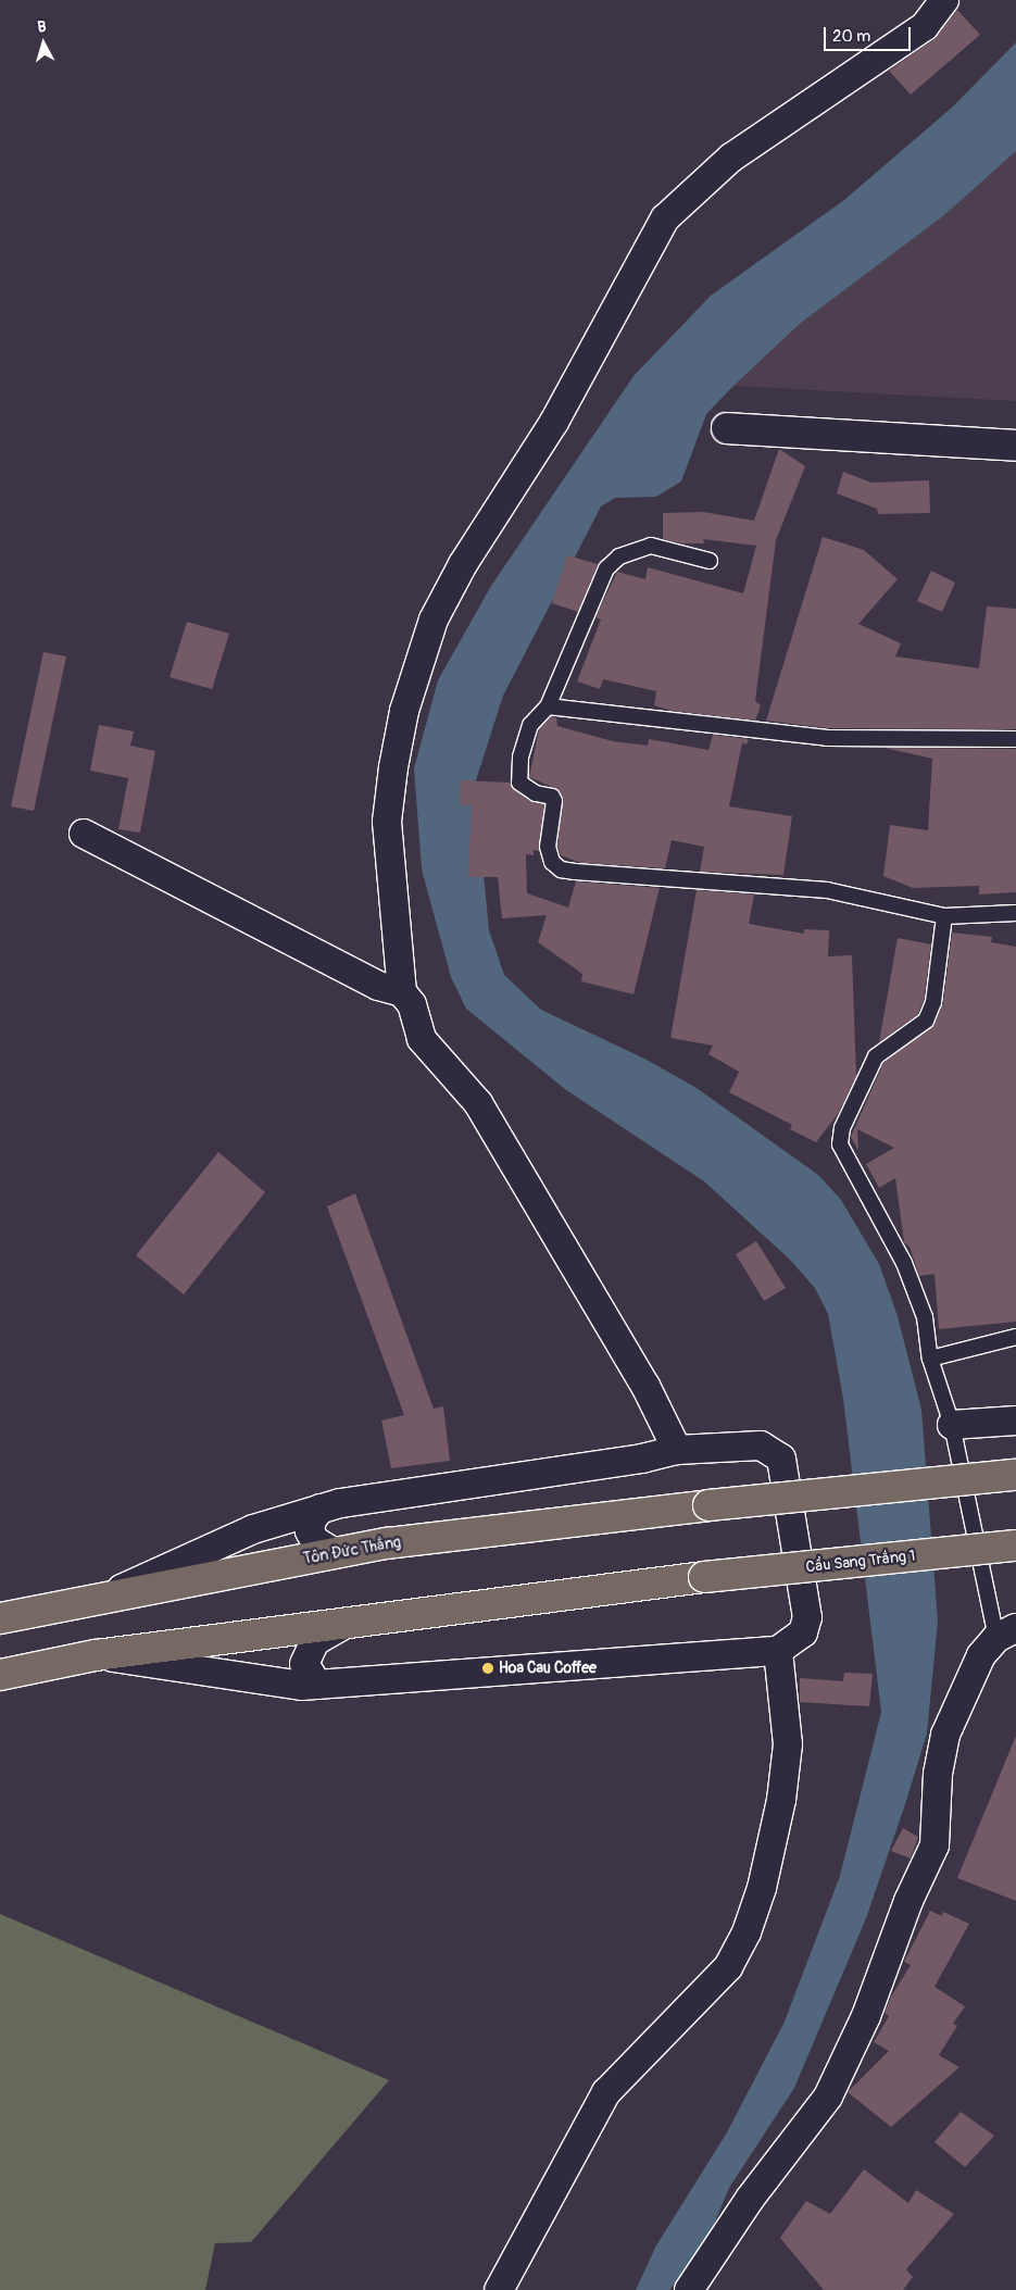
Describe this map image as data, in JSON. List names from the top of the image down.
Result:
{
  "streets": {
    "highway": ["Tôn Đức Thắng", "Cầu Sang Trắng 1"]
  },
  "places": ["Hoa Cau Coffee"],
  "scale_bar": "20 m",
  "north": "top"
}
